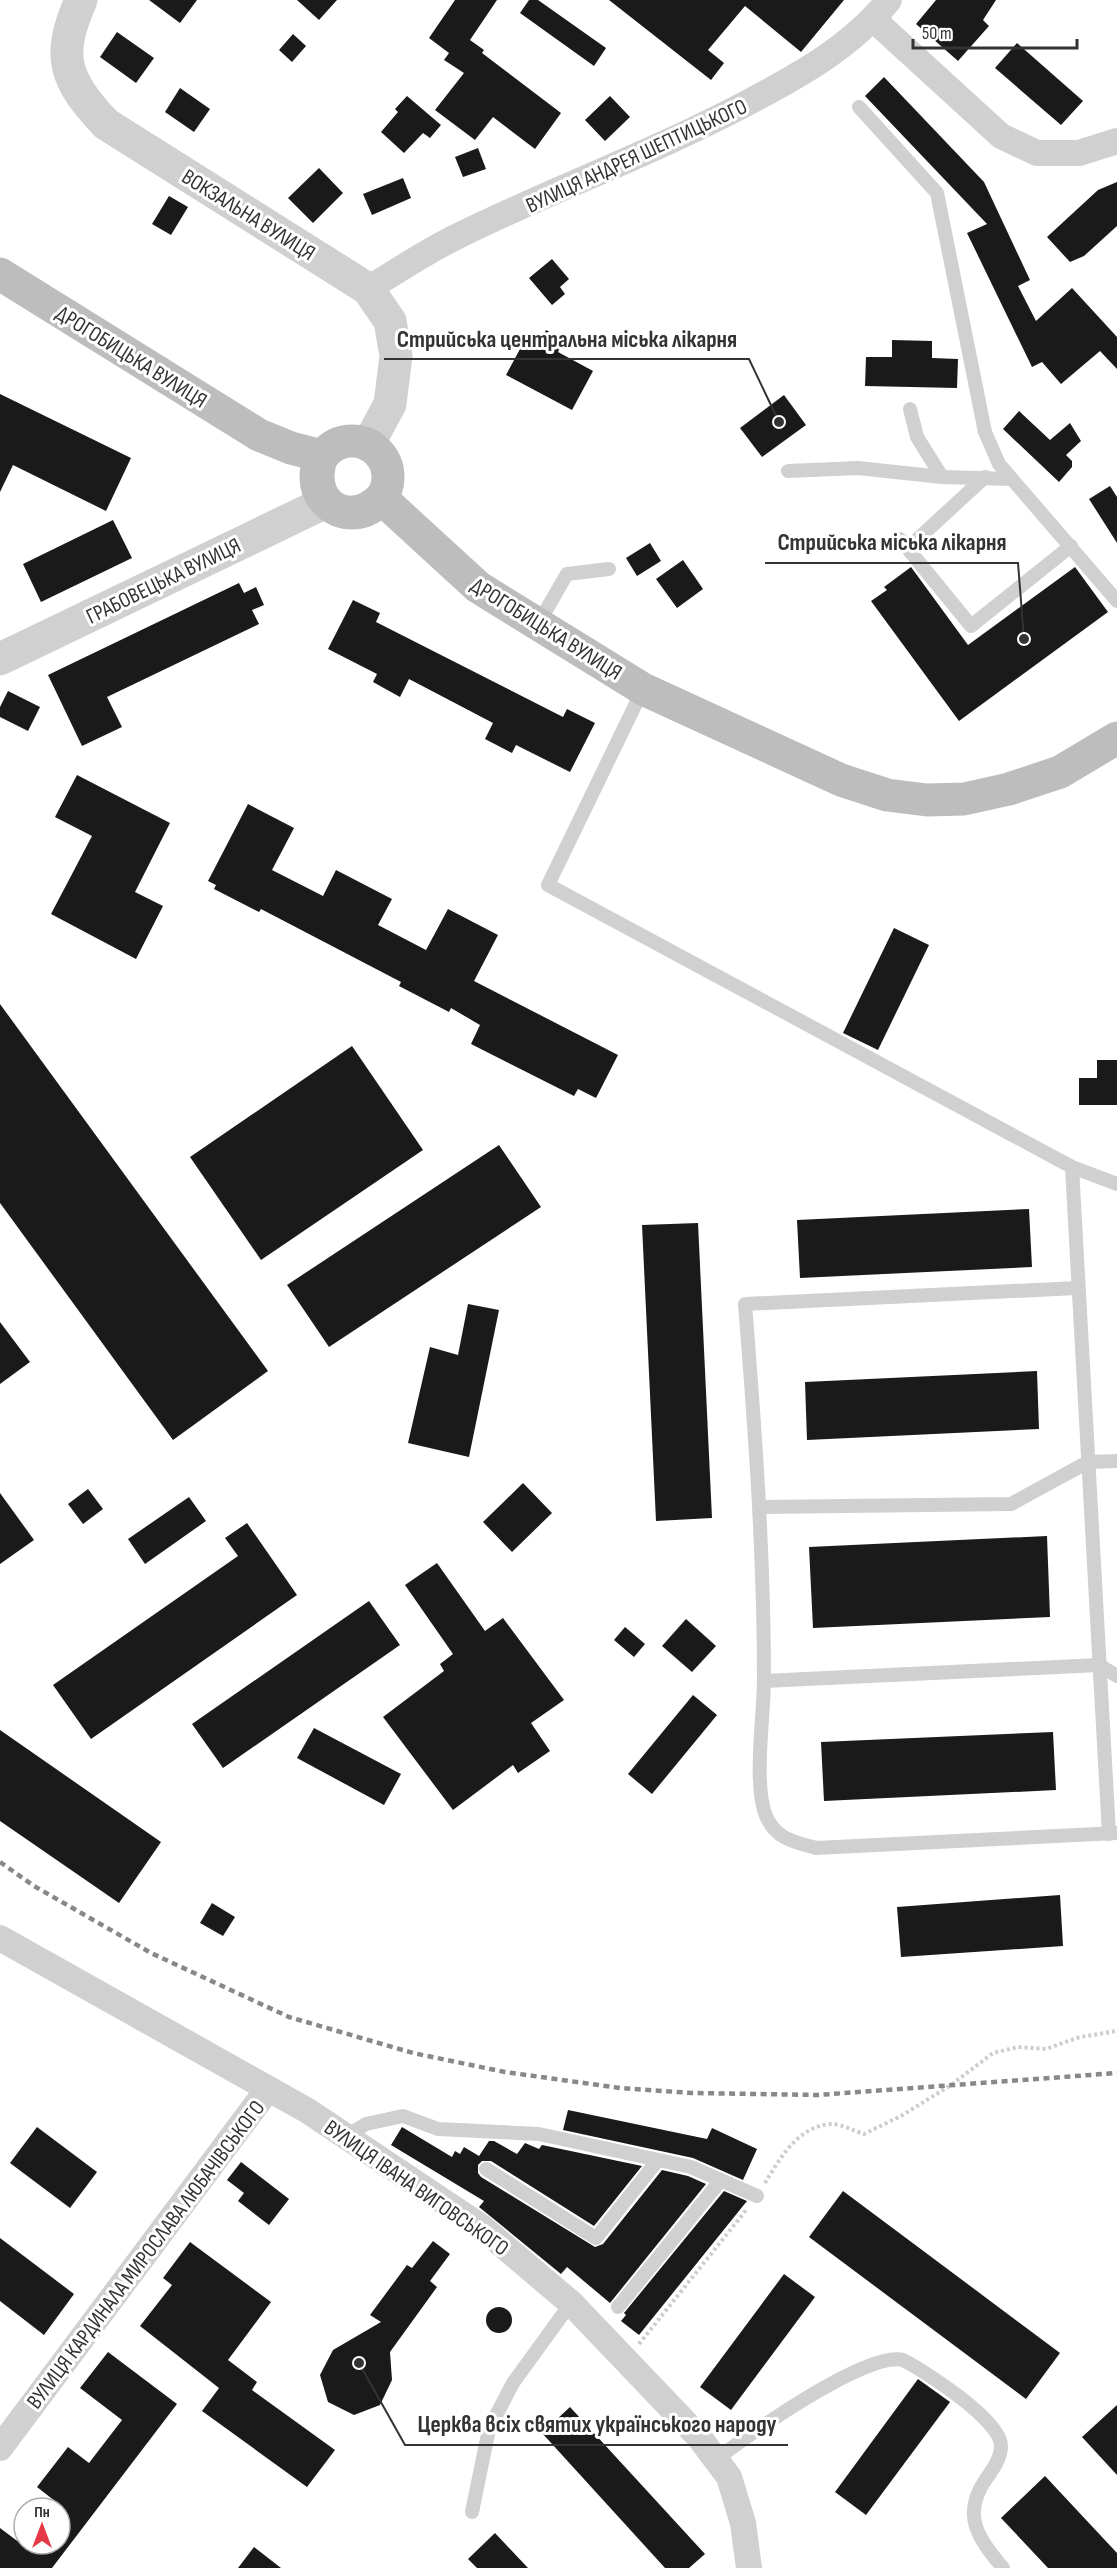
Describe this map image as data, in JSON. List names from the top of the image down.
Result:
{
  "streets": {
    "main road": ["ДРОГОБИЦЬКА ВУЛИЦЯ"],
    "street": [
      "ВУЛИЦЯ АНДРЕЯ ШЕПТИЦЬКОГО",
      "ВОКЗАЛЬНА ВУЛИЦЯ",
      "ГРАБОВЕЦЬКА ВУЛИЦЯ",
      "ВУЛИЦЯ ІВАНА ВИГОВСЬКОГО",
      "ВУЛИЦЯ КАРДИНАЛА МИРОСЛАВА ЛЮБАЧІВСЬКОГО"
    ]
  },
  "crossings": [
    ["ВУЛИЦЯ АНДРЕЯ ШЕПТИЦЬКОГО", "ВОКЗАЛЬНА ВУЛИЦЯ"],
    ["ВОКЗАЛЬНА ВУЛИЦЯ", "ДРОГОБИЦЬКА ВУЛИЦЯ"],
    ["ВОКЗАЛЬНА ВУЛИЦЯ", "ГРАБОВЕЦЬКА ВУЛИЦЯ"],
    ["ДРОГОБИЦЬКА ВУЛИЦЯ", "ГРАБОВЕЦЬКА ВУЛИЦЯ"],
    ["ВУЛИЦЯ ІВАНА ВИГОВСЬКОГО", "ВУЛИЦЯ КАРДИНАЛА МИРОСЛАВА ЛЮБАЧІВСЬКОГО"]
  ],
  "places": ["Стрийська центральна міська лікарня", "Стрийська міська лікарня", "Церква всіх святих українського народу"],
  "scale_bar": "50 m",
  "north": "top"
}
